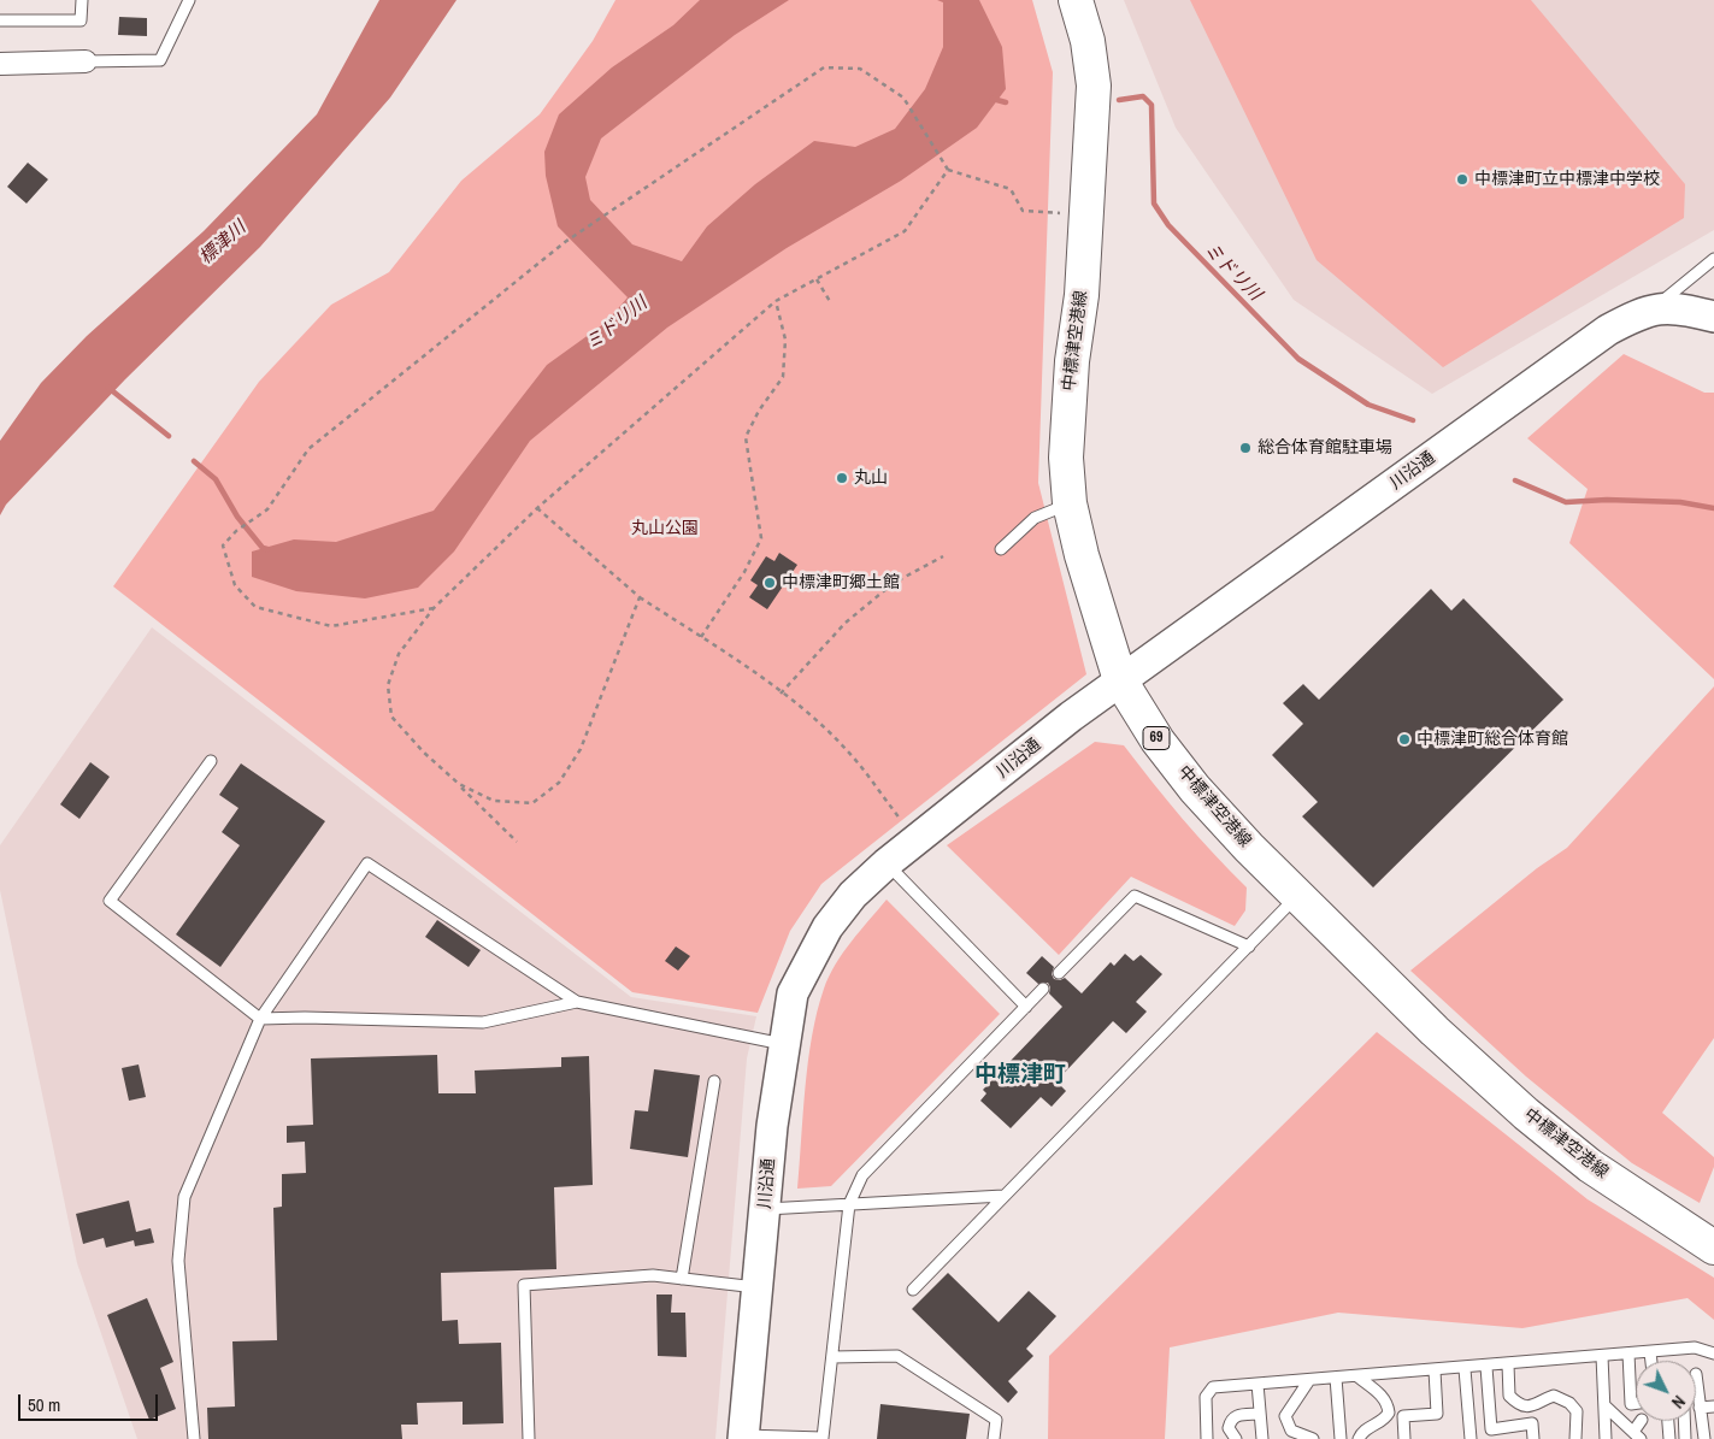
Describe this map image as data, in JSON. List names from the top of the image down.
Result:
{
  "streets": {
    "main road": ["中標津空港線", "69"],
    "street": ["川沿通"]
  },
  "crossings": [
    ["中標津空港線", "川沿通"]
  ],
  "districts": ["中標津町"],
  "water": ["標津川", "ミドリ川"],
  "parks": ["丸山公園"],
  "places": [
    "中標津町立中標津中学校",
    "総合体育館駐車場",
    "丸山",
    "中標津町郷土館",
    "中標津町総合体育館"
  ],
  "scale_bar": "50 m",
  "north": "bottom right"
}
